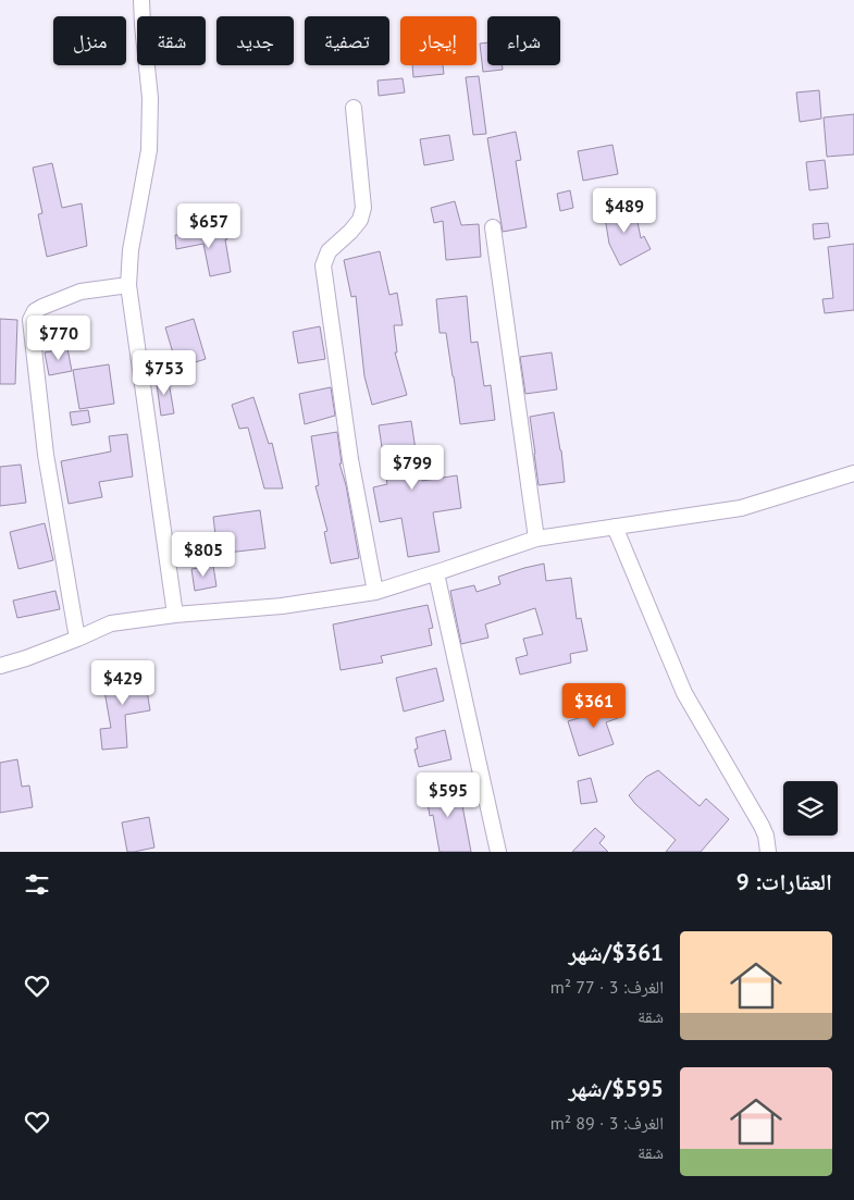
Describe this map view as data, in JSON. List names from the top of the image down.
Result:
{
  "page": {
    "chip": [
      "شراء",
      "إيجار",
      "تصفية",
      "جديد",
      "شقة",
      "منزل"
    ],
    "price": [
      "$489",
      "$657",
      "$770",
      "$753",
      "$799",
      "$805",
      "$429",
      "$361",
      "$595"
    ],
    "heading": "العقارات: 9",
    "list": [
      {
        "name": "$361/شهر",
        "note": "الغرف: 3 · 77 m² · شقة"
      },
      {
        "name": "$595/شهر",
        "note": "الغرف: 3 · 89 m² · شقة"
      }
    ]
  }
}
